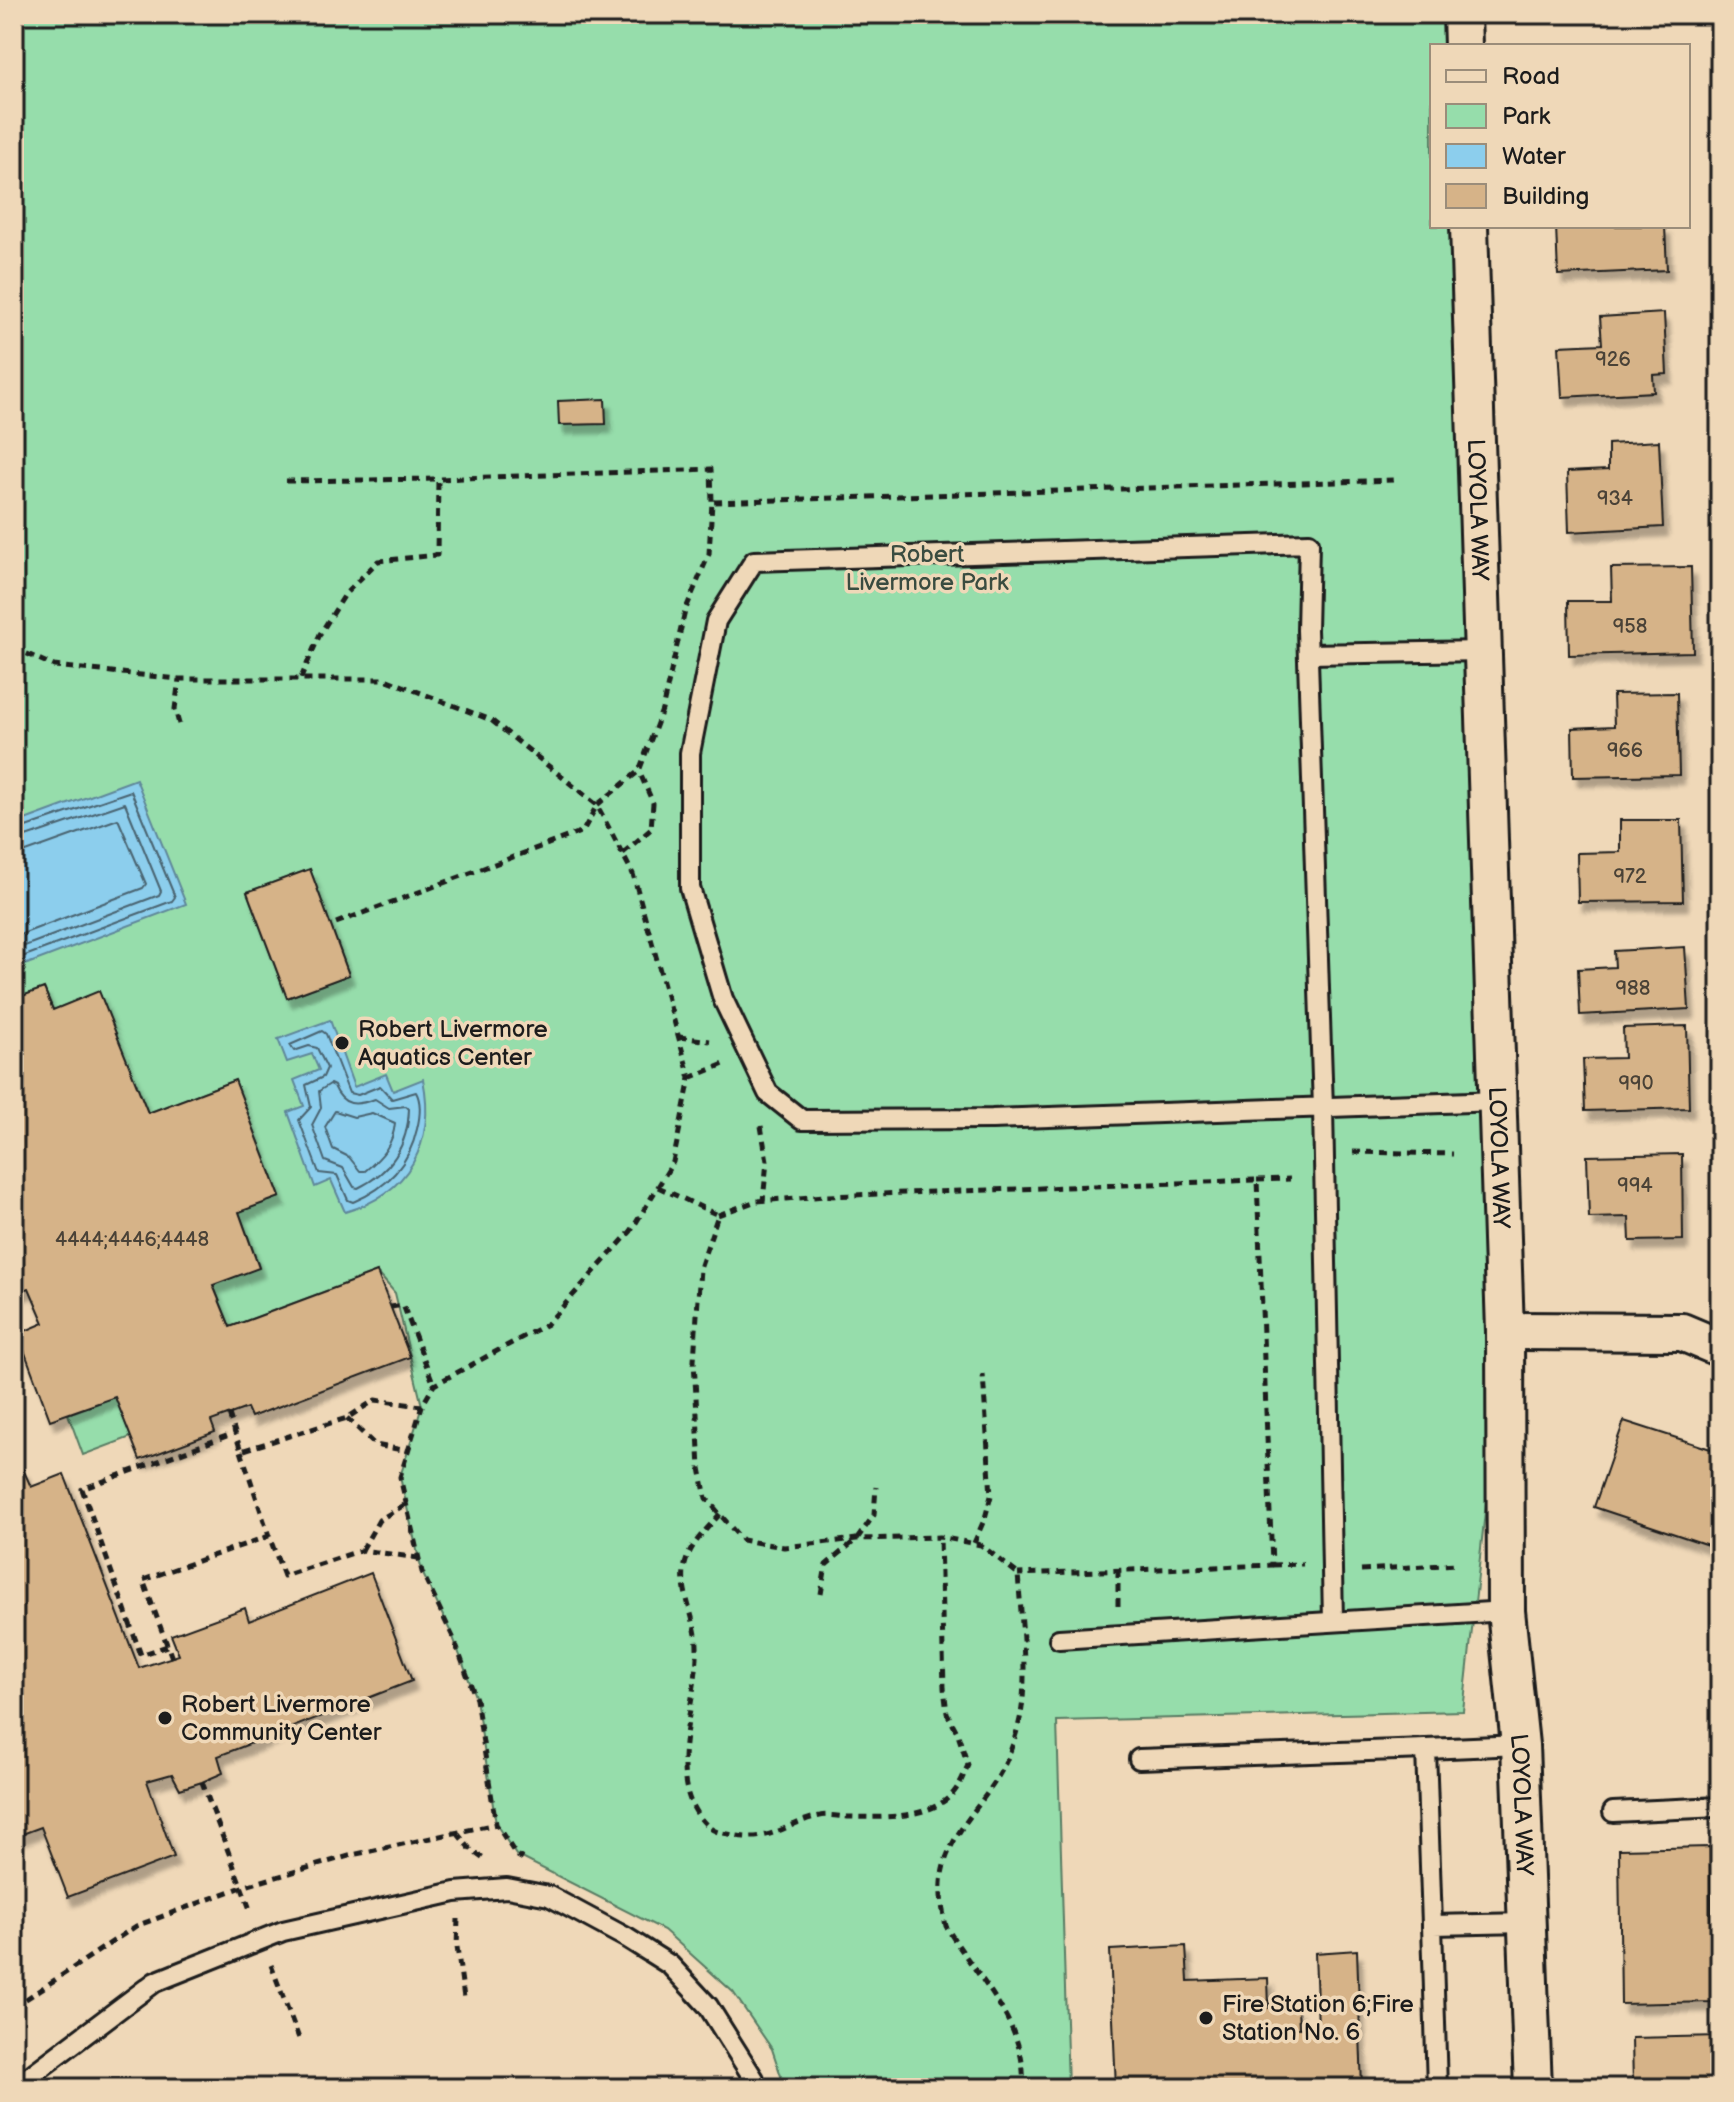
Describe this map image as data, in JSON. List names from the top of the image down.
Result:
{
  "streets": {
    "street": ["LOYOLA WAY"]
  },
  "parks": ["Robert Livermore Park"],
  "places": ["Robert Livermore Aquatics Center", "Robert Livermore Community Center", "Fire Station 6;Fire Station No. 6"],
  "house_numbers": [
    "926",
    "934",
    "958",
    "966",
    "972",
    "988",
    "990",
    "994",
    "4444;4446;4448"
  ],
  "legend": [
    "Road",
    "Park",
    "Water",
    "Building"
  ]
}
